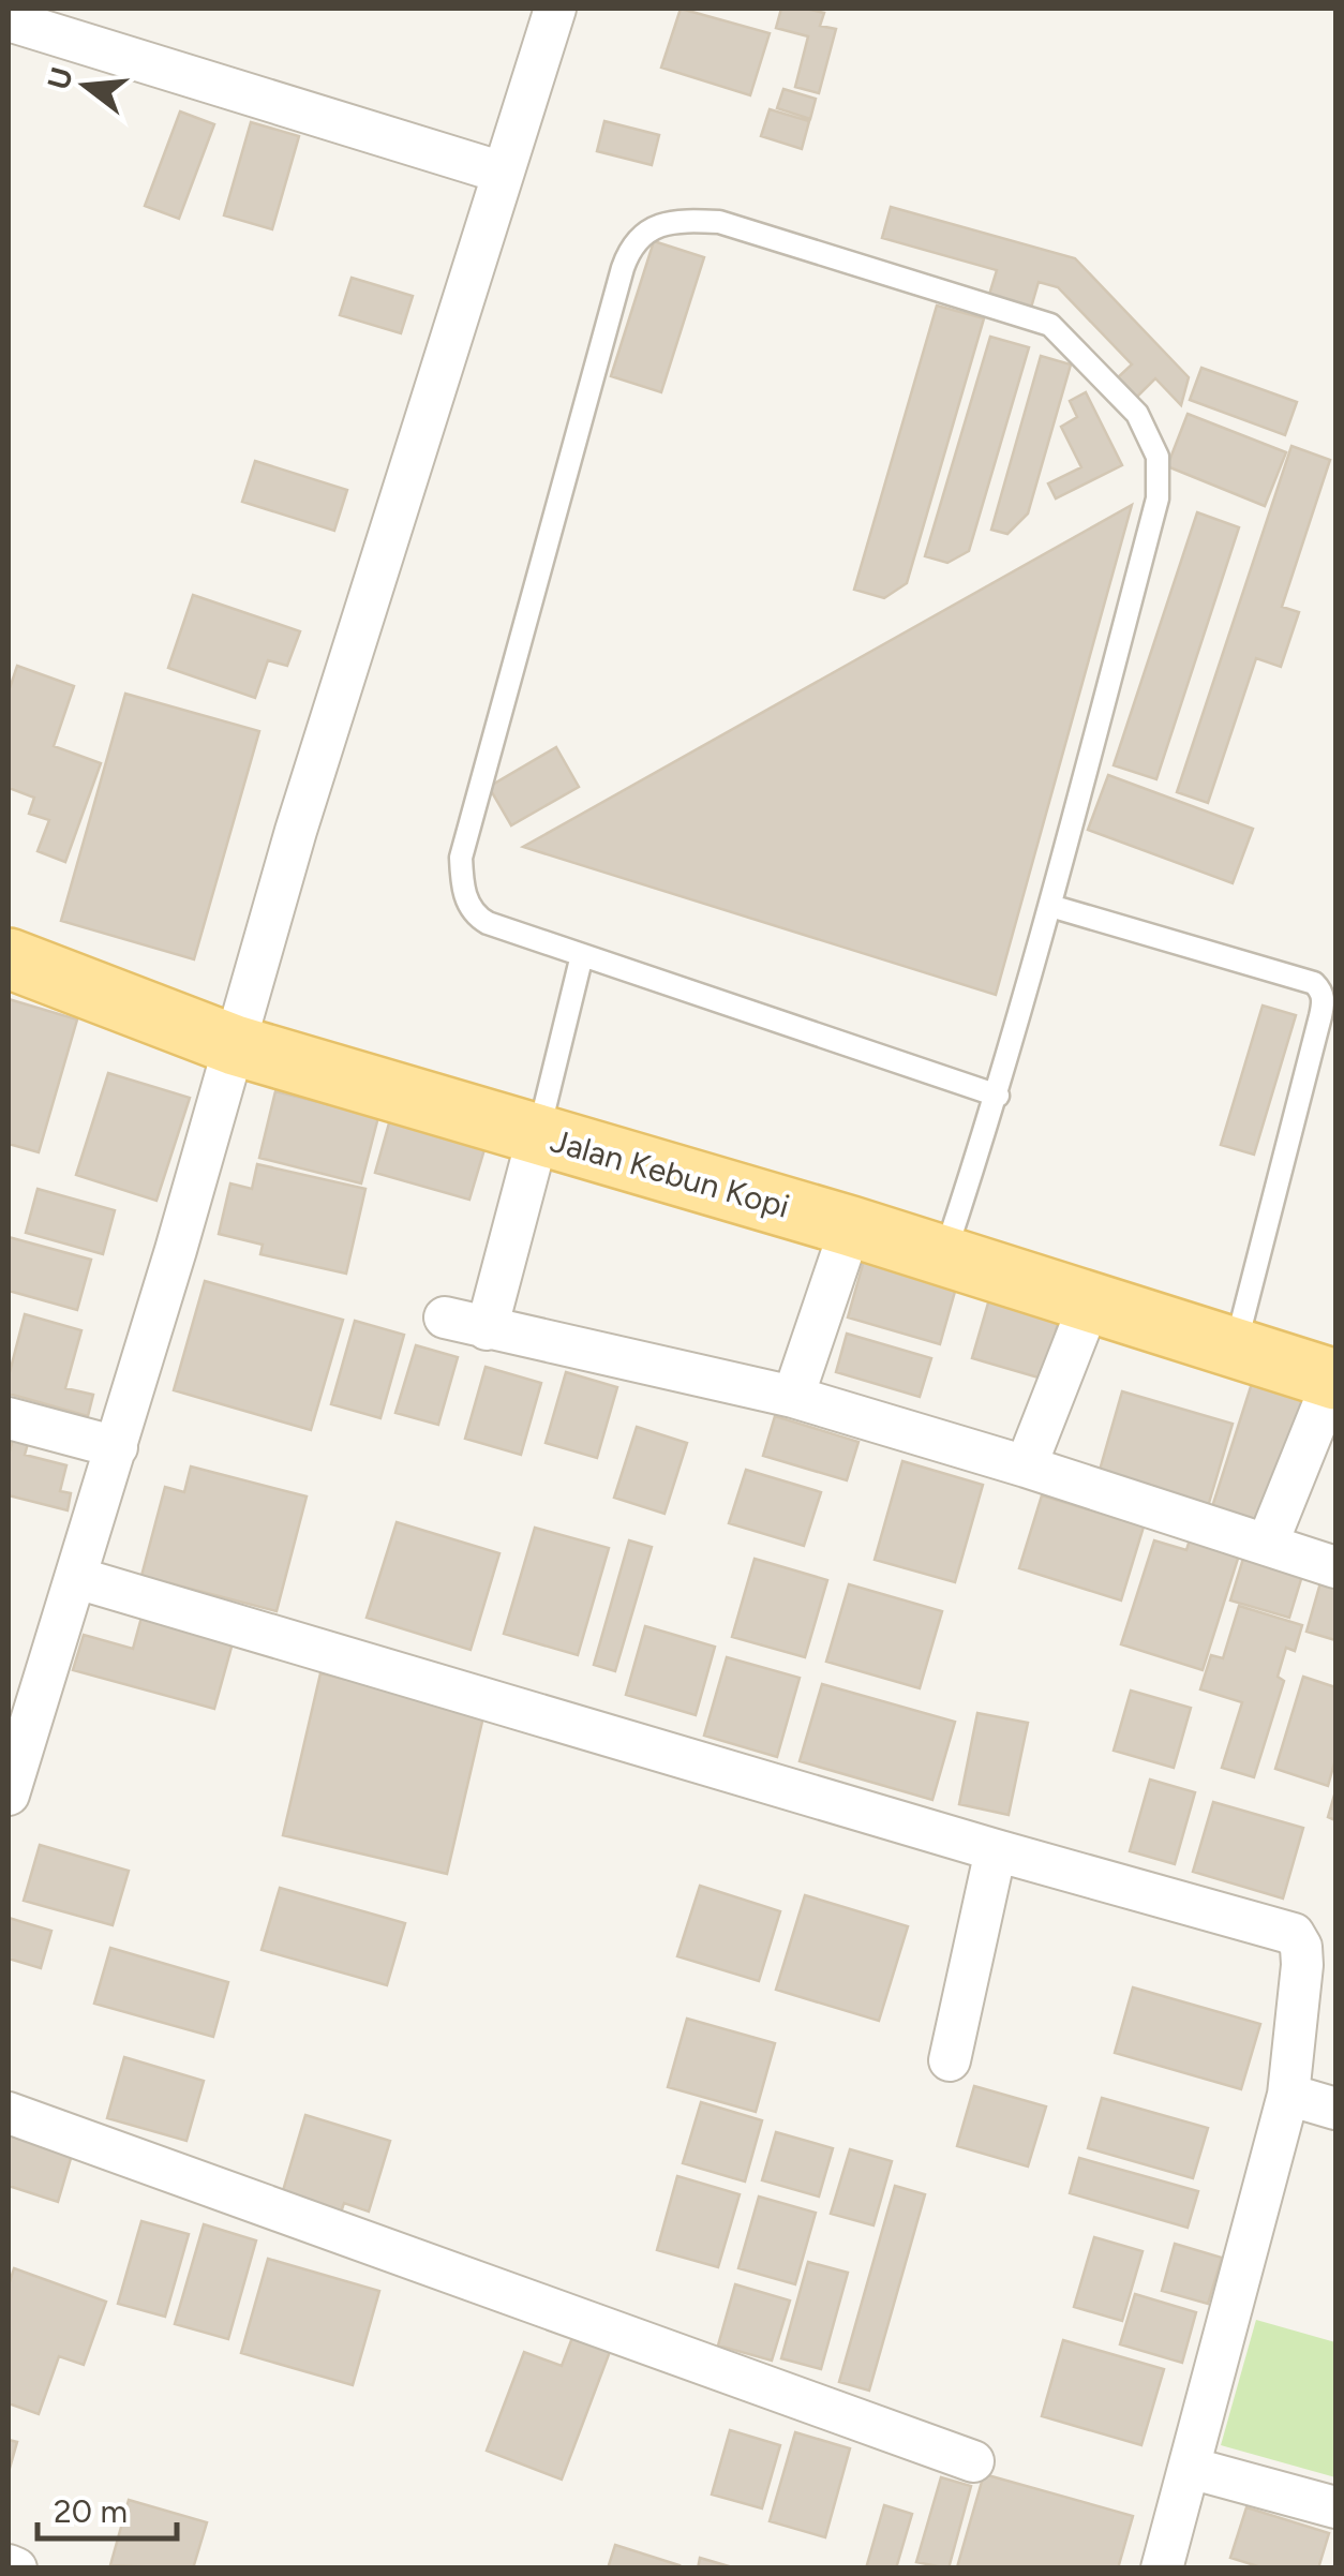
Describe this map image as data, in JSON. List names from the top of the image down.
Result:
{
  "streets": {
    "main road": ["Jalan Kebun Kopi"]
  },
  "scale_bar": "20 m",
  "north": "left"
}
